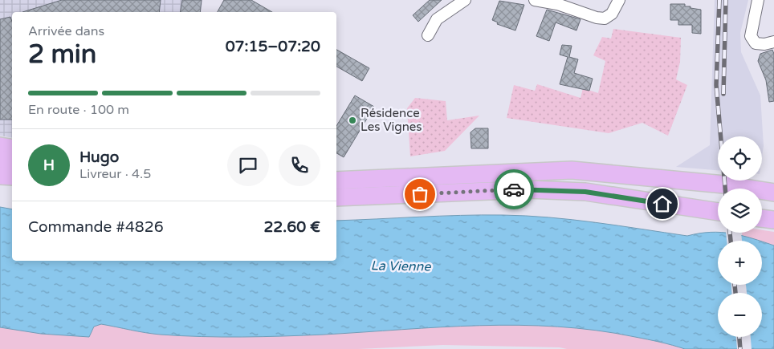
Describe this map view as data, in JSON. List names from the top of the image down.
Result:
{
  "water": ["La Vienne"],
  "places": ["Résidence Les Vignes"],
  "page": {
    "heading": ["2 min", "Arrivée dans", "07:15–07:20"],
    "panel": [
      "Hugo",
      "Livreur · 4.5",
      "Commande #4826",
      "22.60 €"
    ],
    "bar": "En route · 100 m",
    "map_buttons": ["+", "−"],
    "round": "H"
  }
}
